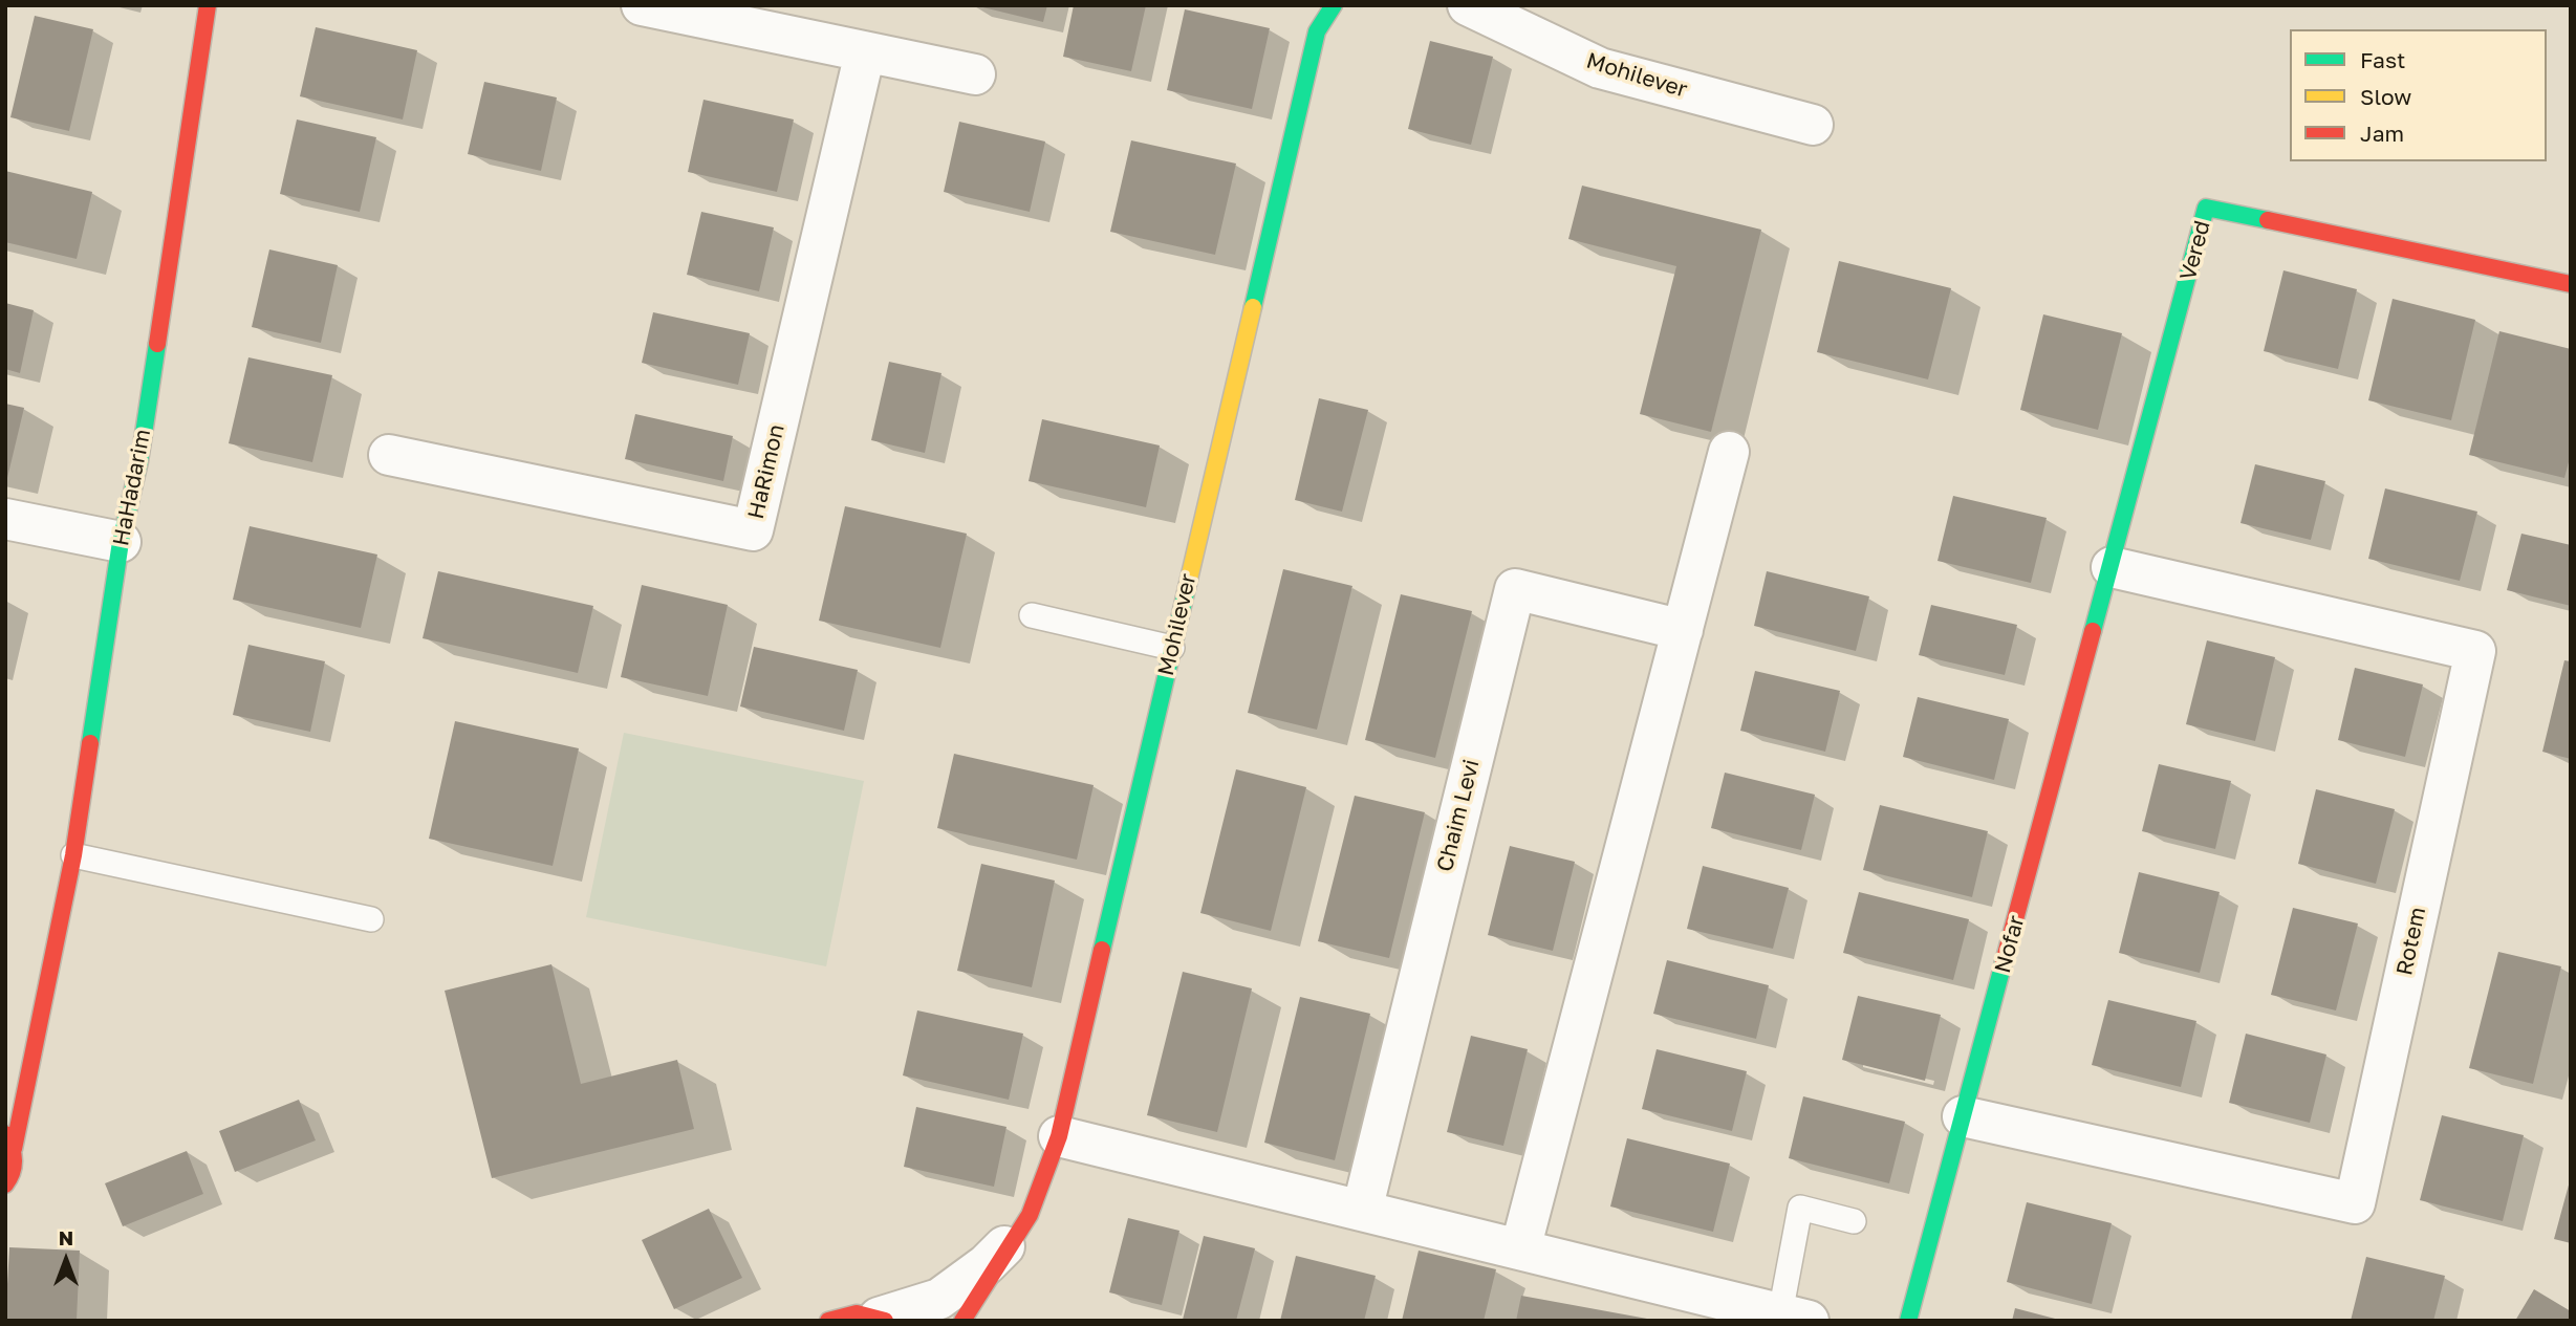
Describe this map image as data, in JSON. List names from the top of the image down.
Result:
{
  "streets": {
    "street": [
      "Mohilever",
      "Vered",
      "HaRimon",
      "HaHadarim",
      "Chaim Levi",
      "Rotem",
      "Nofar"
    ]
  },
  "crossings": [
    ["Vered", "Rotem"],
    ["Vered", "Nofar"],
    ["Rotem", "Nofar"]
  ],
  "legend": ["Fast", "Slow", "Jam"],
  "north": "top"
}
